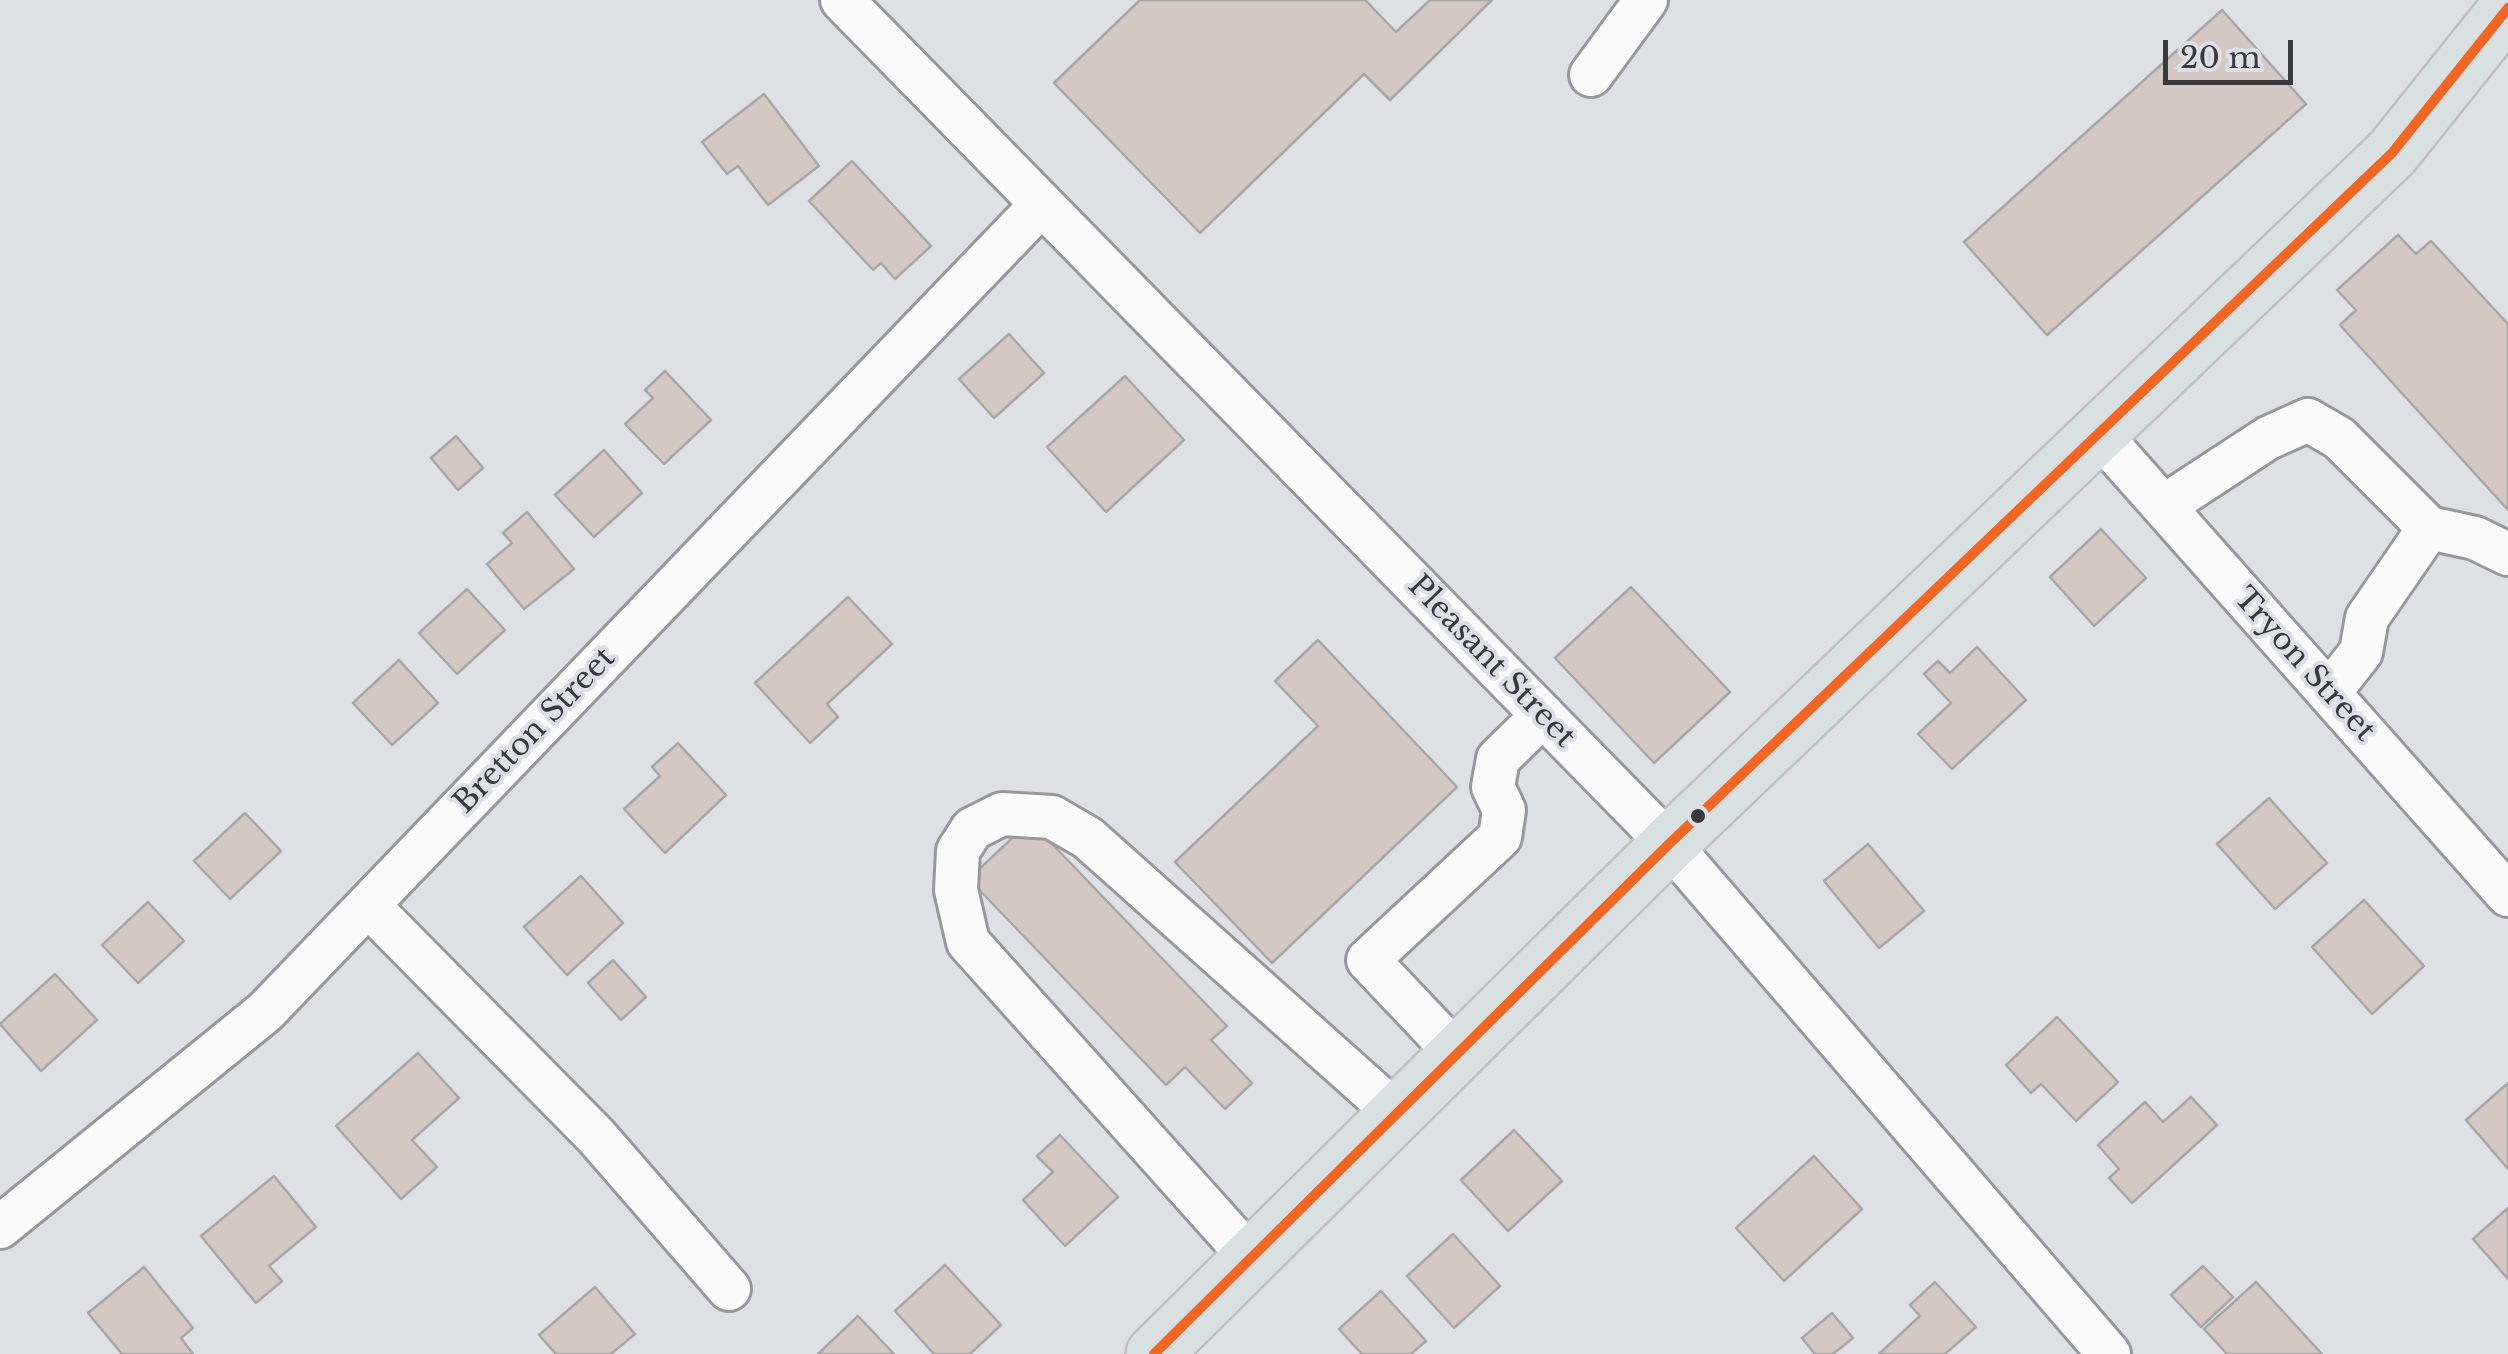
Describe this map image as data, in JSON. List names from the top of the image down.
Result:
{
  "streets": {
    "street": ["Pleasant Street", "Tryon Street", "Bretton Street"]
  },
  "crossings": [
    ["Pleasant Street", "Bretton Street"]
  ],
  "scale_bar": "20 m"
}
